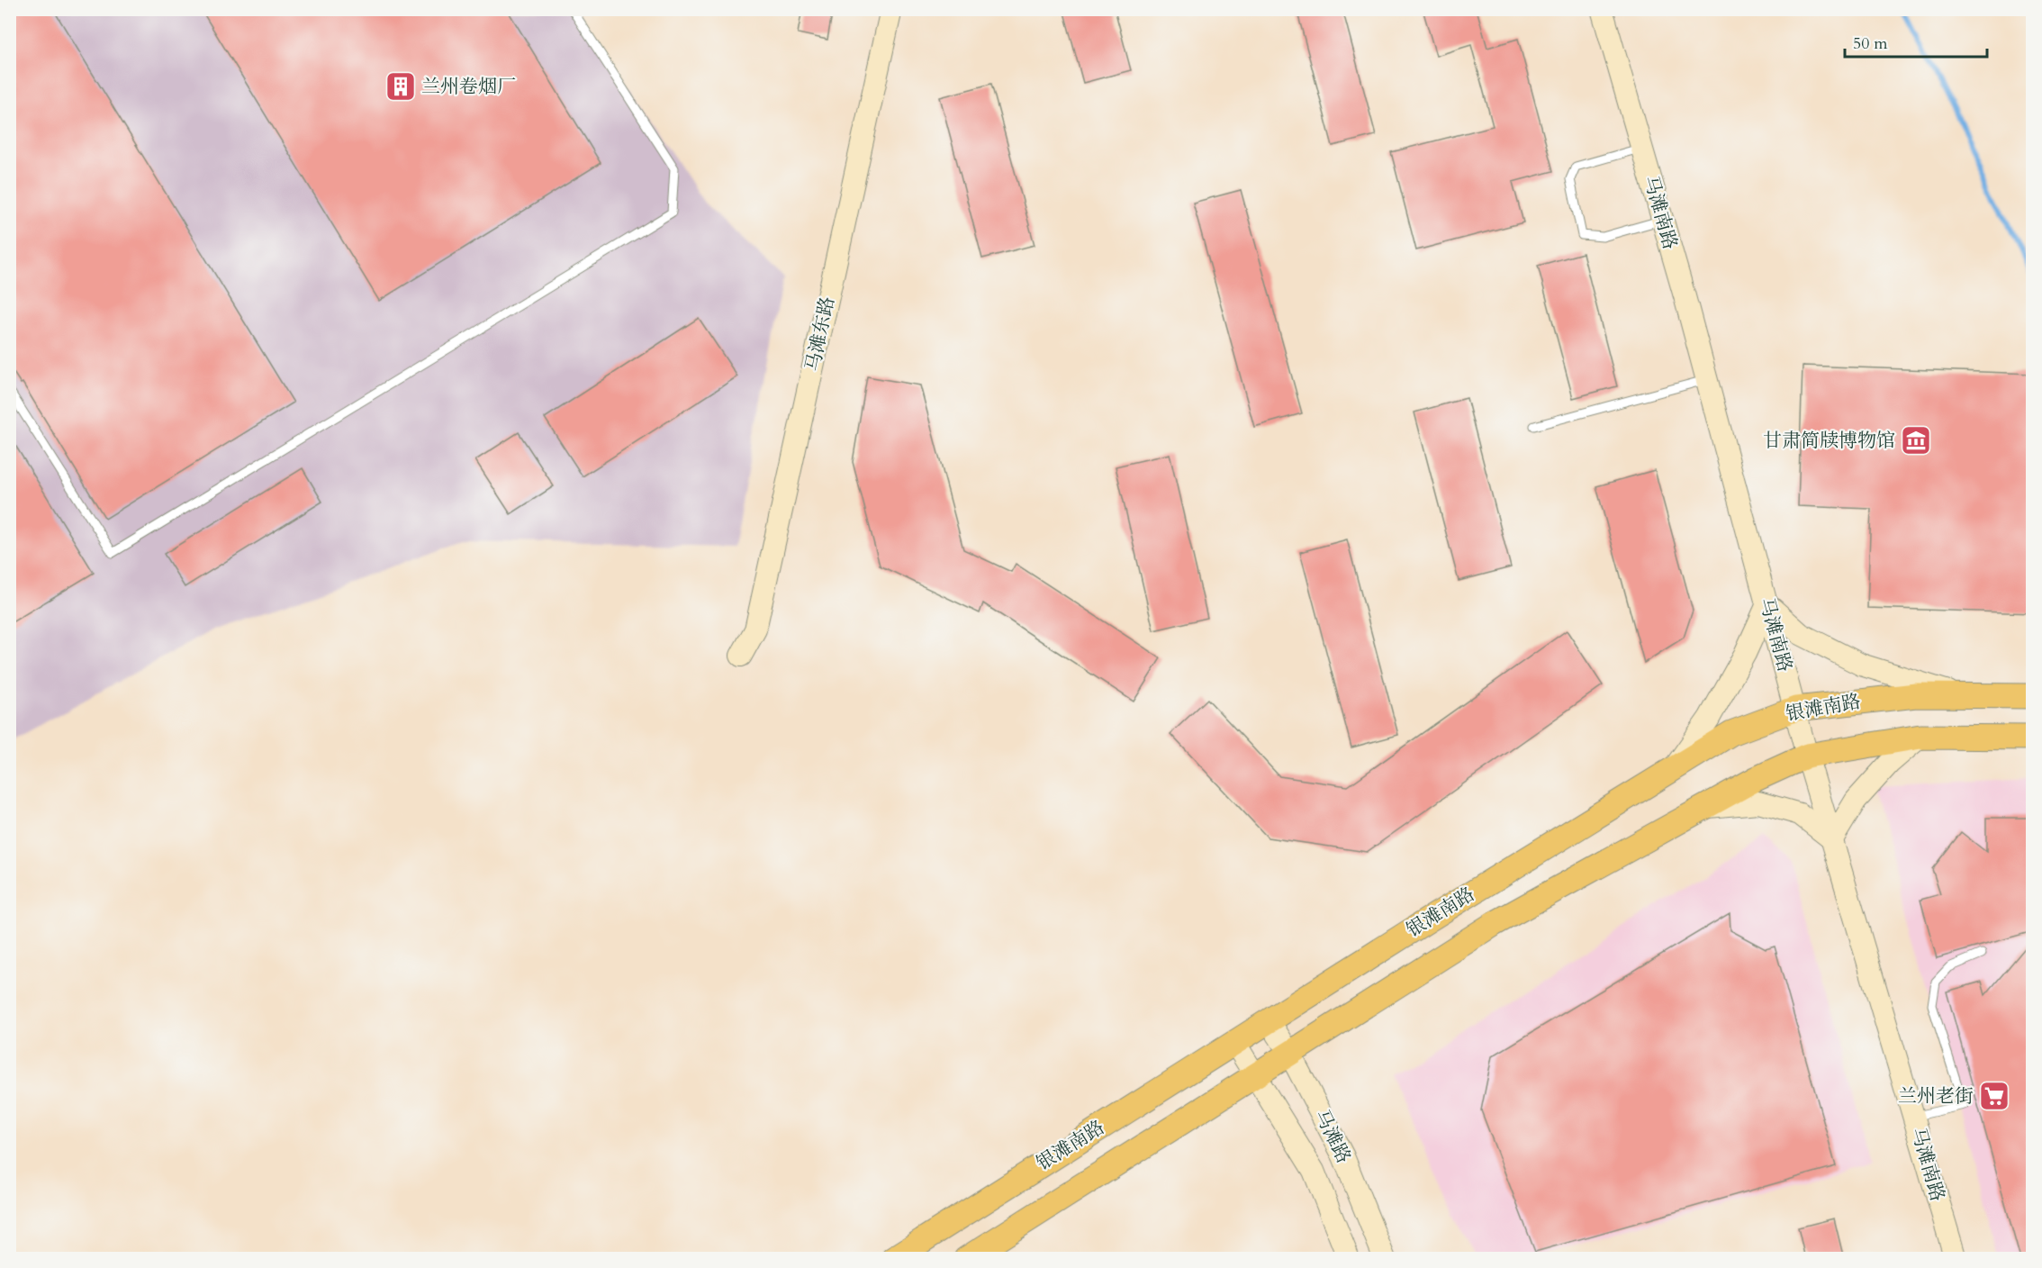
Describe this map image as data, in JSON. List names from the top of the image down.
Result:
{
  "streets": {
    "main road": [
      "马滩南路",
      "马滩东路",
      "银滩南路",
      "马滩路"
    ]
  },
  "crossings": [
    ["马滩南路", "银滩南路"],
    ["银滩南路", "马滩路"]
  ],
  "places": {
    "building": ["兰州卷烟厂"],
    "museum": ["甘肃简牍博物馆"],
    "supermarket": ["兰州老街"]
  },
  "scale_bar": "50 m"
}
